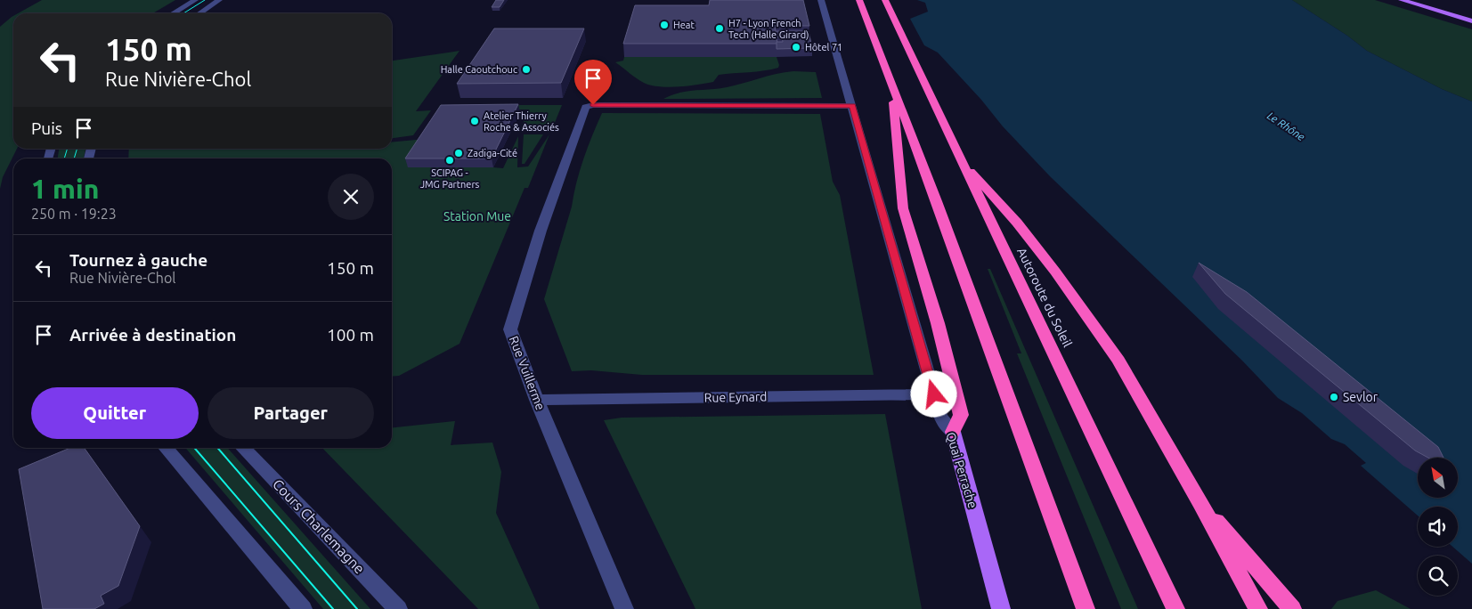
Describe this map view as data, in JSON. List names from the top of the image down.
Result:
{
  "streets": {
    "highway": ["Autoroute du Soleil"],
    "main road": ["Quai Perrache"],
    "street": ["Rue Vuillerme", "Rue Eynard", "Cours Charlemagne"]
  },
  "crossings": [
    ["Rue Vuillerme", "Rue Eynard"],
    ["Rue Vuillerme", "Quai Perrache"],
    ["Rue Eynard", "Quai Perrache"]
  ],
  "water": ["Le Rhône"],
  "parks": ["Station Mue"],
  "places": [
    "Heat",
    "H7 - Lyon French Tech (Halle Girard)",
    "Hôtel 71",
    "Halle Caoutchouc",
    "Atelier Thierry Roche & Associés",
    "Zadiga-Cité",
    "SCIPAG - JMG Partners",
    "Sevlor"
  ],
  "north": "top left",
  "page": {
    "turn": ["150 m", "Rue Nivière-Chol"],
    "then": "Puis",
    "heading": ["1 min", "250 m · 19:23"],
    "list": [
      {
        "name": "Tournez à gauche",
        "note": "Rue Nivière-Chol",
        "value": "150 m"
      },
      {
        "name": "Arrivée à destination",
        "value": "100 m"
      }
    ],
    "buttons": ["Quitter", "Partager"]
  }
}
